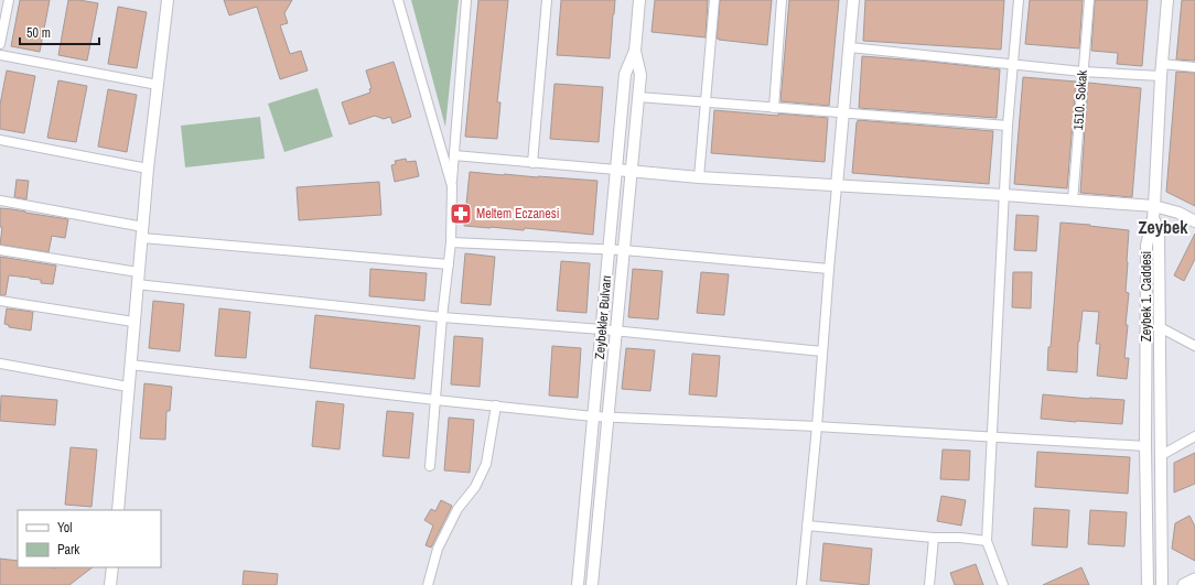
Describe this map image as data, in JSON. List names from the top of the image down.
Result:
{
  "streets": {
    "street": ["1510. Sokak", "Zeybek 1. Caddesi", "Zeybekler Bulvarı"]
  },
  "districts": ["Zeybek"],
  "places": {
    "pharmacy": ["Meltem Eczanesi"]
  },
  "legend": ["Yol", "Park"],
  "scale_bar": "50 m"
}
